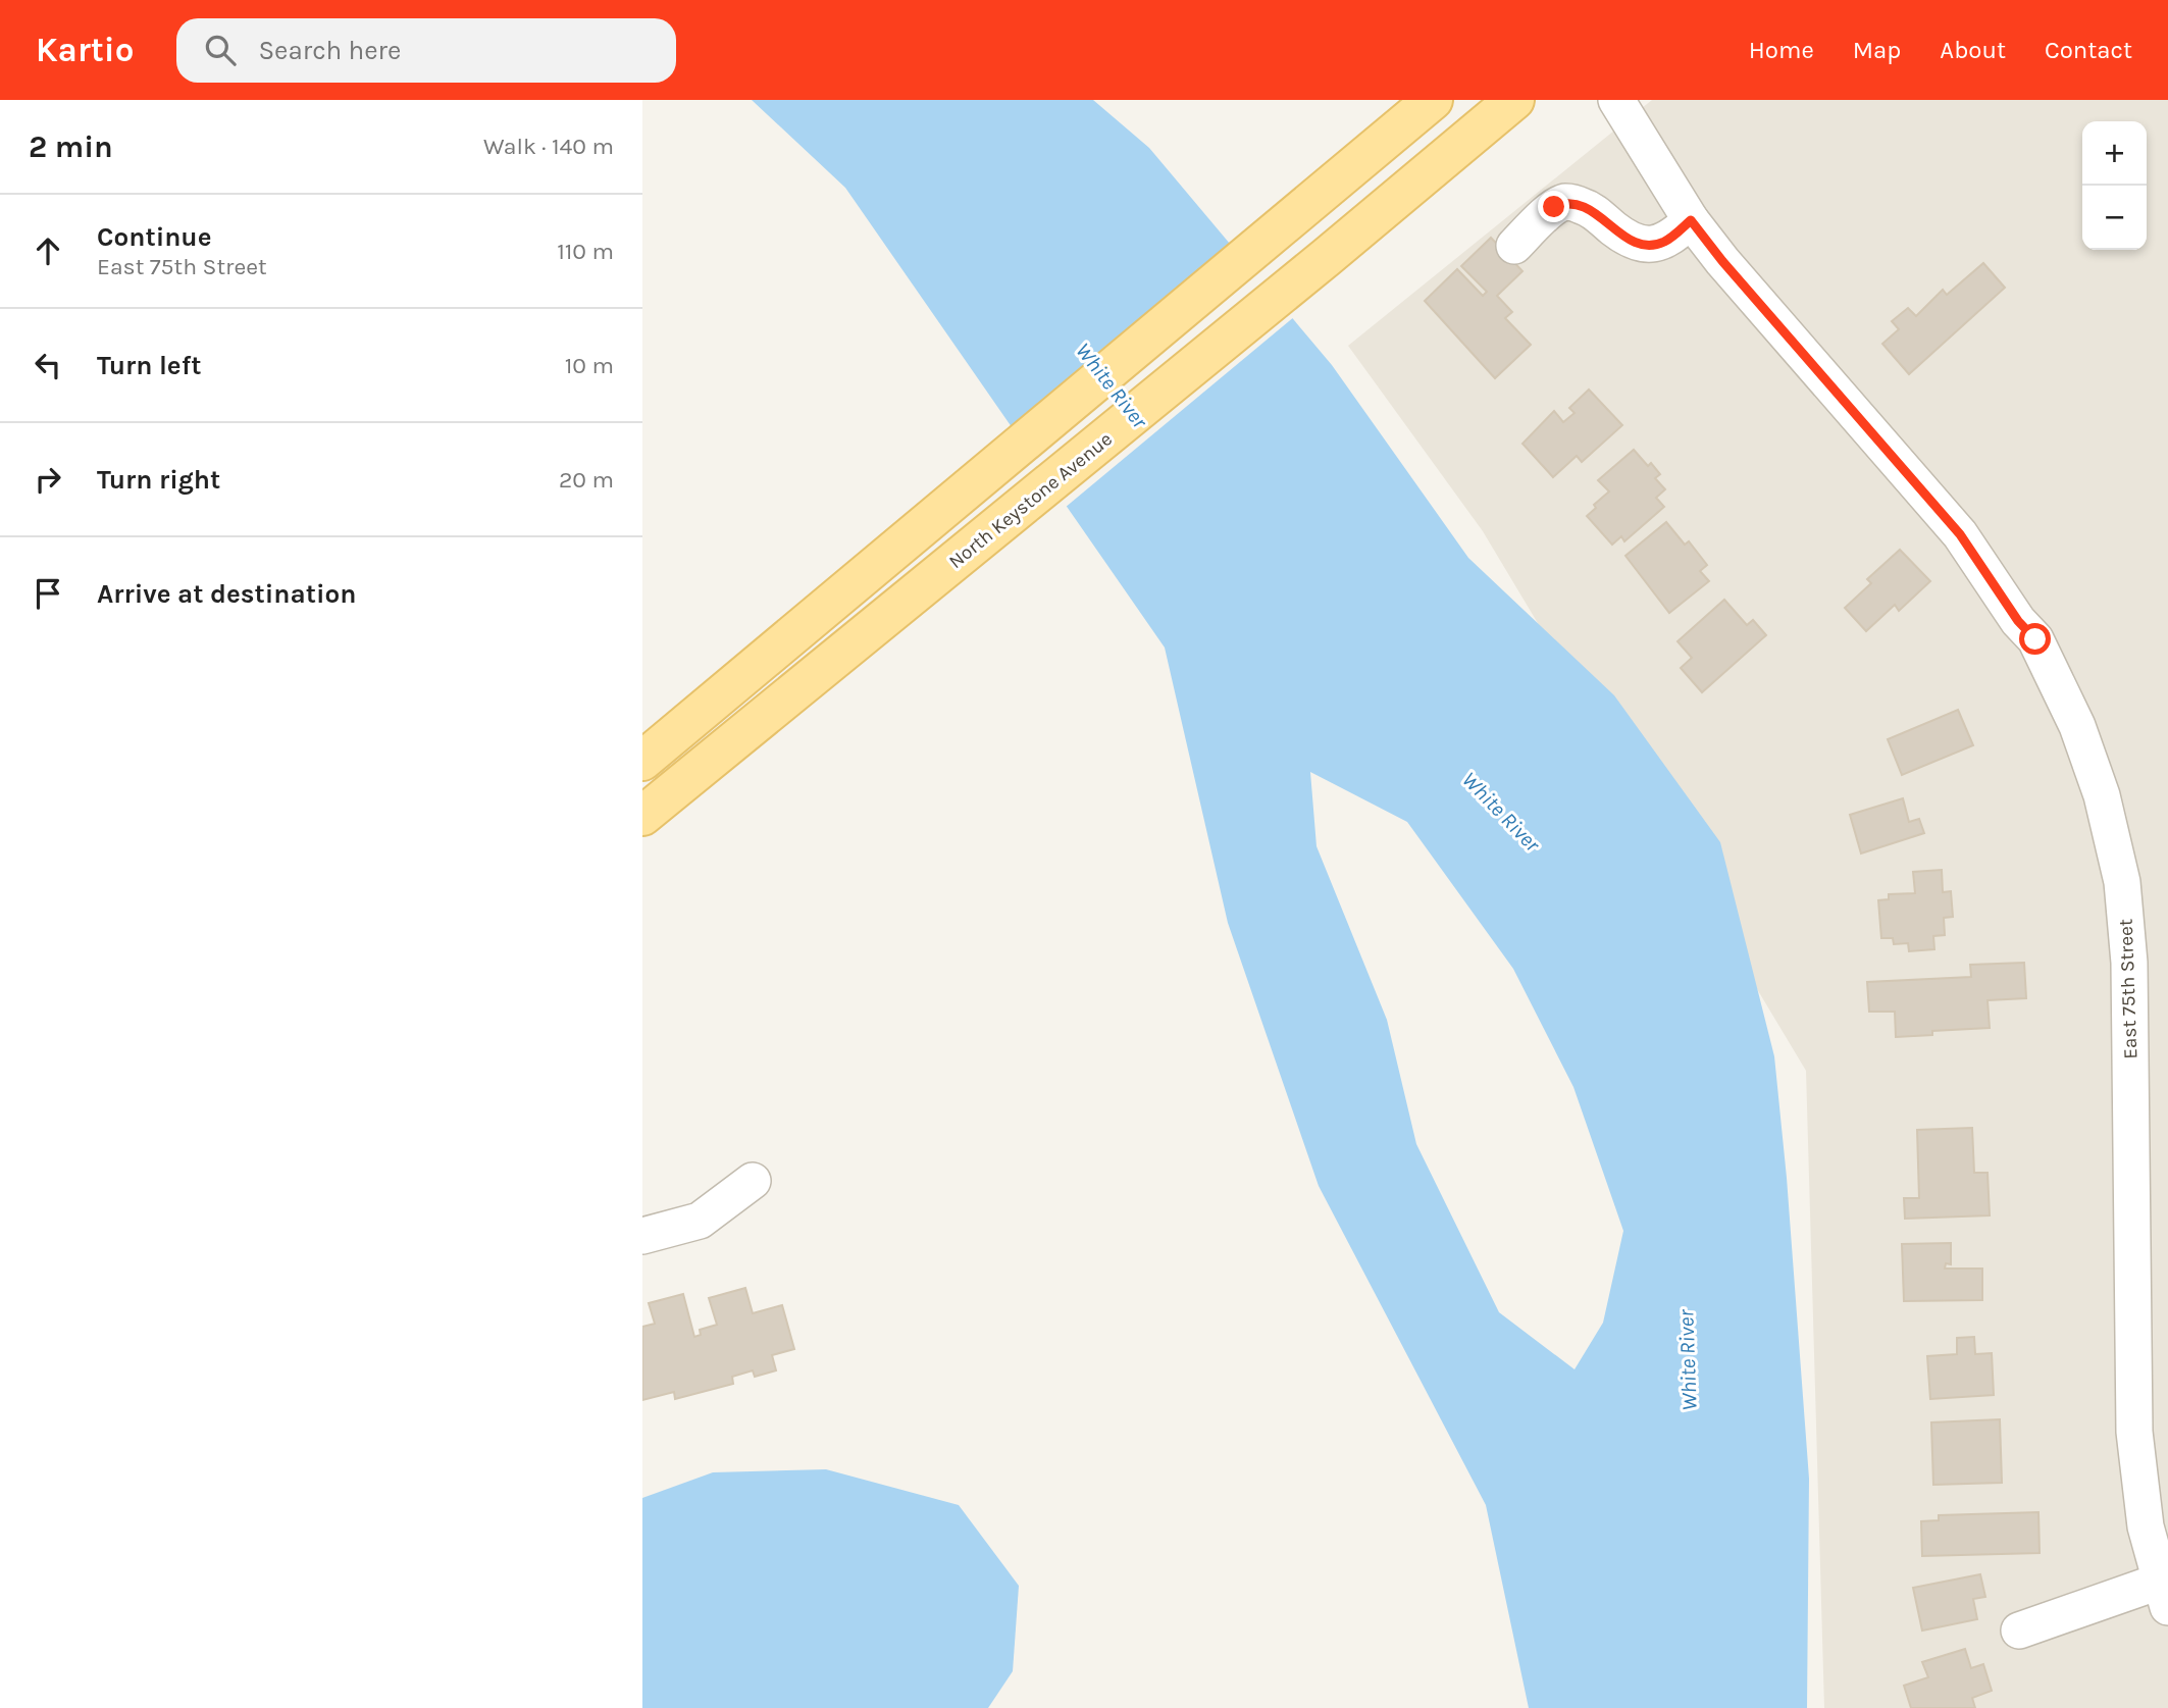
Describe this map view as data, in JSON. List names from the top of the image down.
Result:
{
  "streets": {
    "main road": ["North Keystone Avenue"],
    "street": ["East 75th Street"]
  },
  "water": ["White River"],
  "page": {
    "header": "Kartio",
    "search": "Search here",
    "nav": [
      "Home",
      "Map",
      "About",
      "Contact"
    ],
    "heading": ["2 min", "Walk · 140 m"],
    "map_buttons": ["+", "−"],
    "list": [
      ["Continue", "East 75th Street", "110 m"],
      ["Turn left", "10 m"],
      ["Turn right", "20 m"],
      "Arrive at destination"
    ]
  }
}
